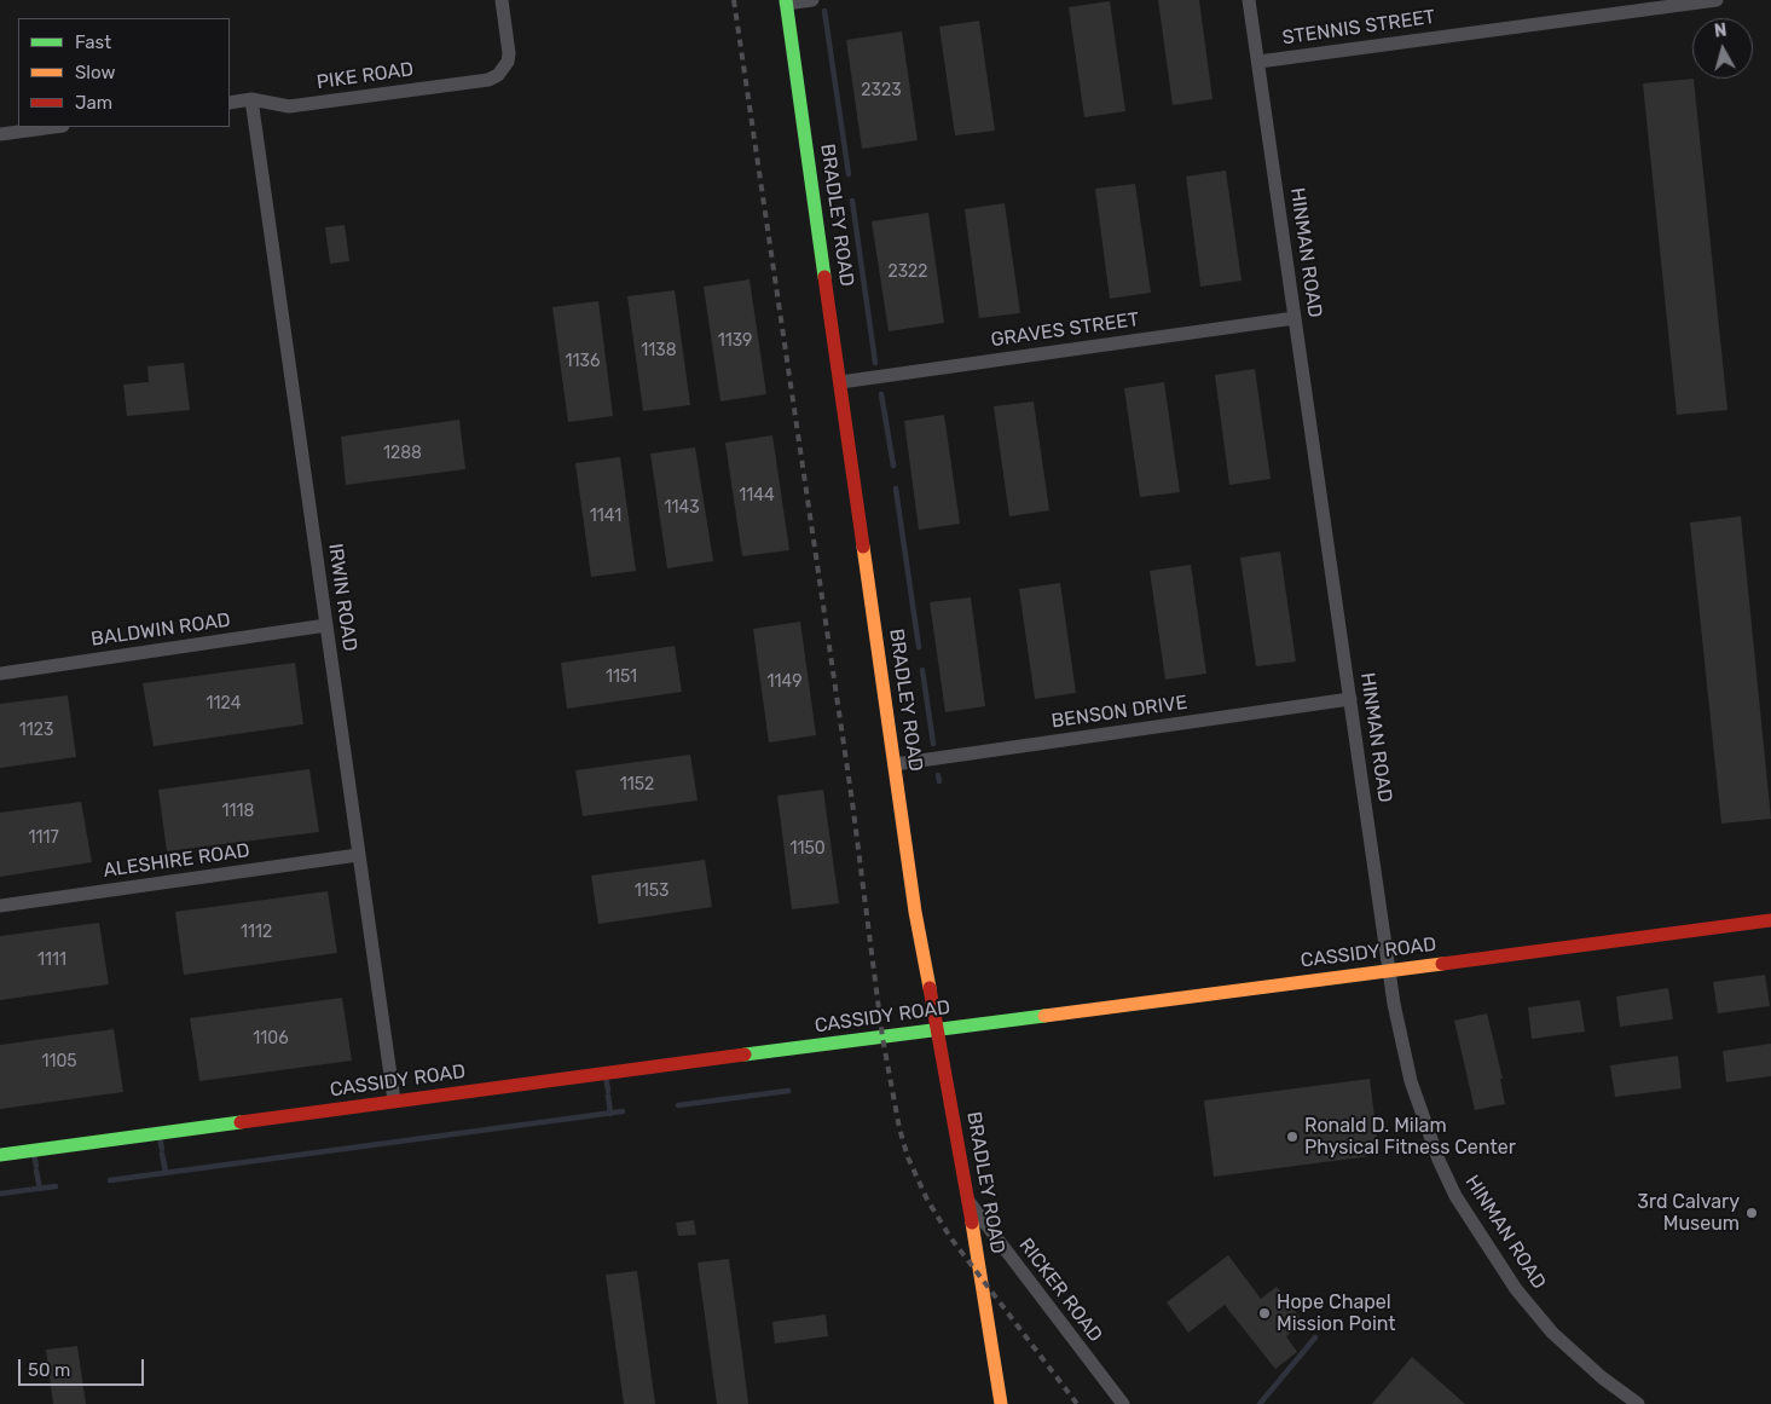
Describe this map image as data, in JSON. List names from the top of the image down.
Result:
{
  "streets": {
    "street": [
      "STENNIS STREET",
      "PIKE ROAD",
      "BRADLEY ROAD",
      "HINMAN ROAD",
      "GRAVES STREET",
      "IRWIN ROAD",
      "BALDWIN ROAD",
      "BENSON DRIVE",
      "ALESHIRE ROAD",
      "CASSIDY ROAD",
      "RICKER ROAD"
    ]
  },
  "crossings": [
    ["STENNIS STREET", "HINMAN ROAD"],
    ["PIKE ROAD", "IRWIN ROAD"],
    ["BRADLEY ROAD", "GRAVES STREET"],
    ["BRADLEY ROAD", "BENSON DRIVE"],
    ["BRADLEY ROAD", "CASSIDY ROAD"],
    ["BRADLEY ROAD", "RICKER ROAD"],
    ["HINMAN ROAD", "GRAVES STREET"],
    ["HINMAN ROAD", "BENSON DRIVE"],
    ["HINMAN ROAD", "CASSIDY ROAD"],
    ["IRWIN ROAD", "BALDWIN ROAD"],
    ["IRWIN ROAD", "ALESHIRE ROAD"],
    ["IRWIN ROAD", "CASSIDY ROAD"]
  ],
  "places": ["Ronald D. Milam Physical Fitness Center", "3rd Calvary Museum", "Hope Chapel Mission Point"],
  "house_numbers": [
    "2323",
    "2322",
    "1139",
    "1138",
    "1136",
    "1288",
    "1144",
    "1143",
    "1141",
    "1151",
    "1149",
    "1124",
    "1123",
    "1152",
    "1118",
    "1117",
    "1150",
    "1153",
    "1112",
    "1111",
    "1106",
    "1105"
  ],
  "legend": ["Fast", "Slow", "Jam"],
  "scale_bar": "50 m",
  "north": "top"
}
